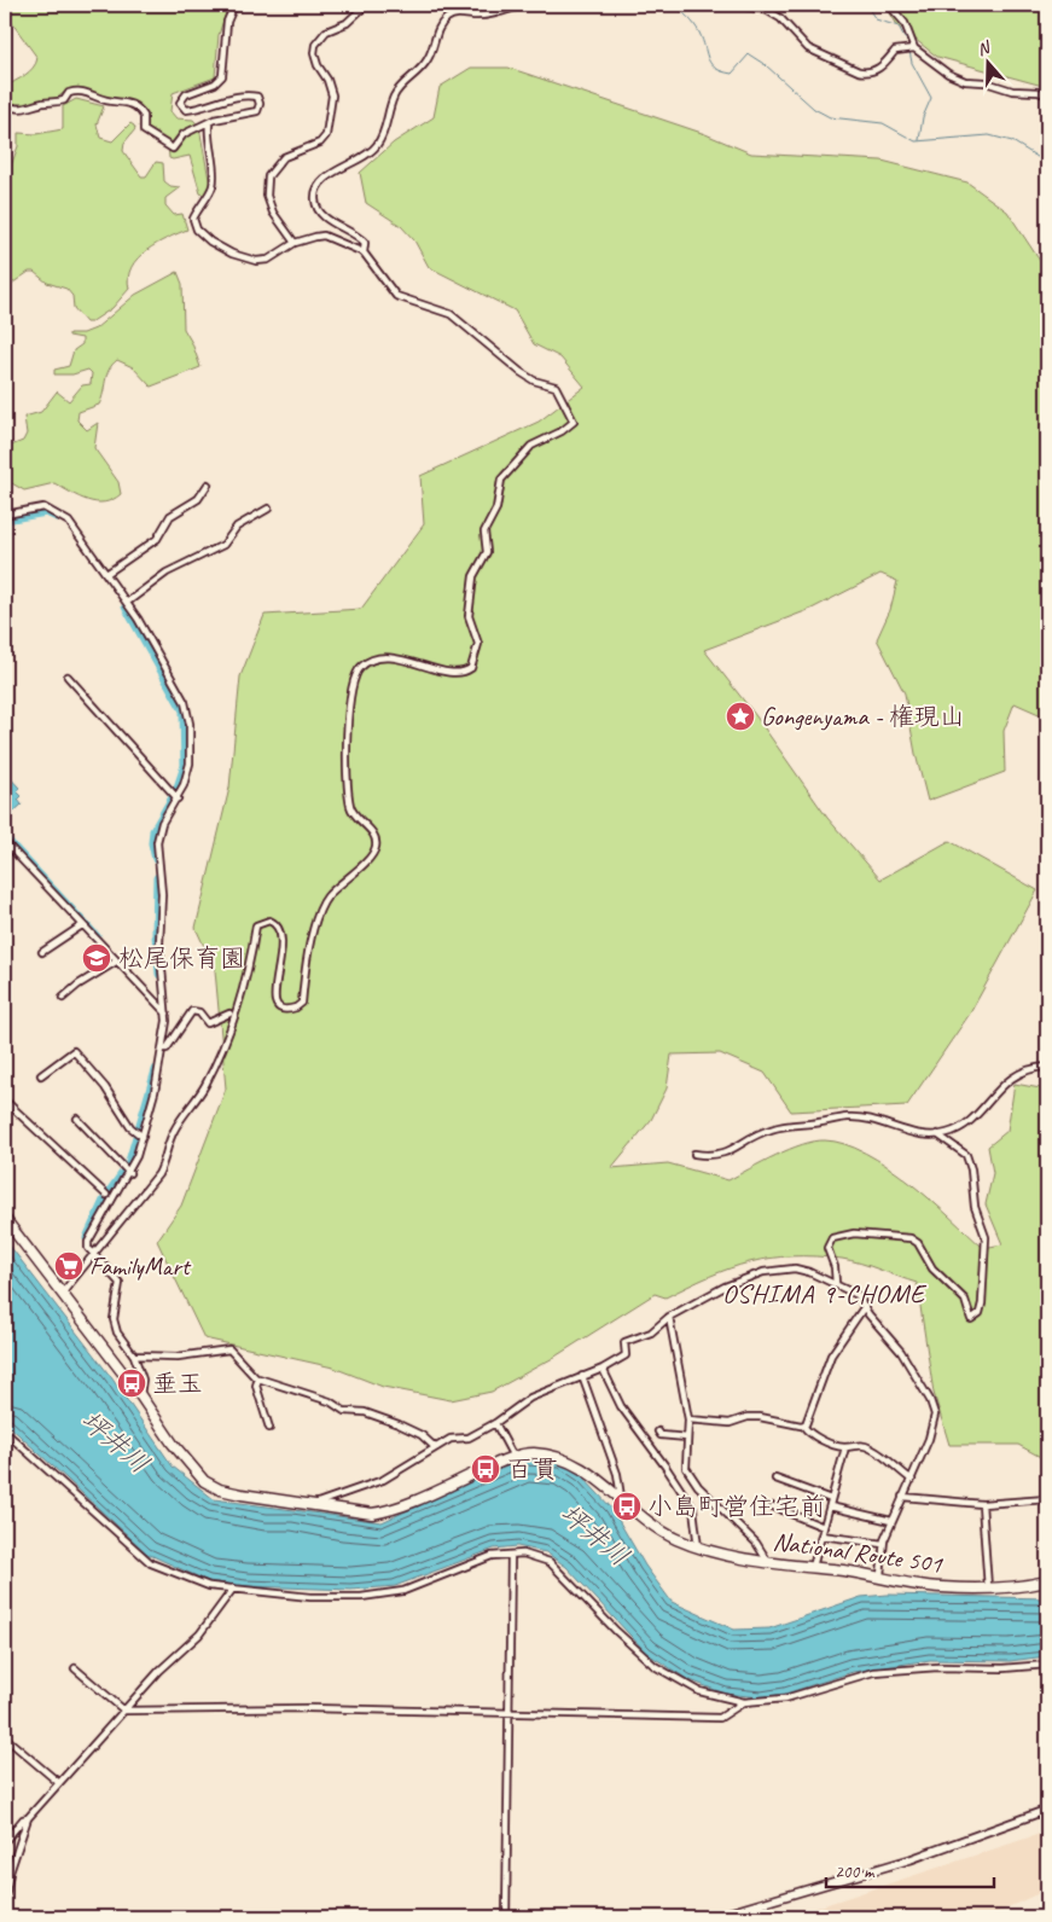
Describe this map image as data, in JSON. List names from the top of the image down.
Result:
{
  "streets": {
    "highway": ["National Route 501"]
  },
  "districts": ["OSHIMA 9-CHOME"],
  "water": ["坪井川"],
  "places": {
    "place": ["Gongenyama - 権現山"],
    "school or university": ["松尾保育園"],
    "supermarket": ["FamilyMart"],
    "bus stop": ["垂玉", "百貫", "小島町営住宅前"]
  },
  "scale_bar": "200 m",
  "north": "top"
}
